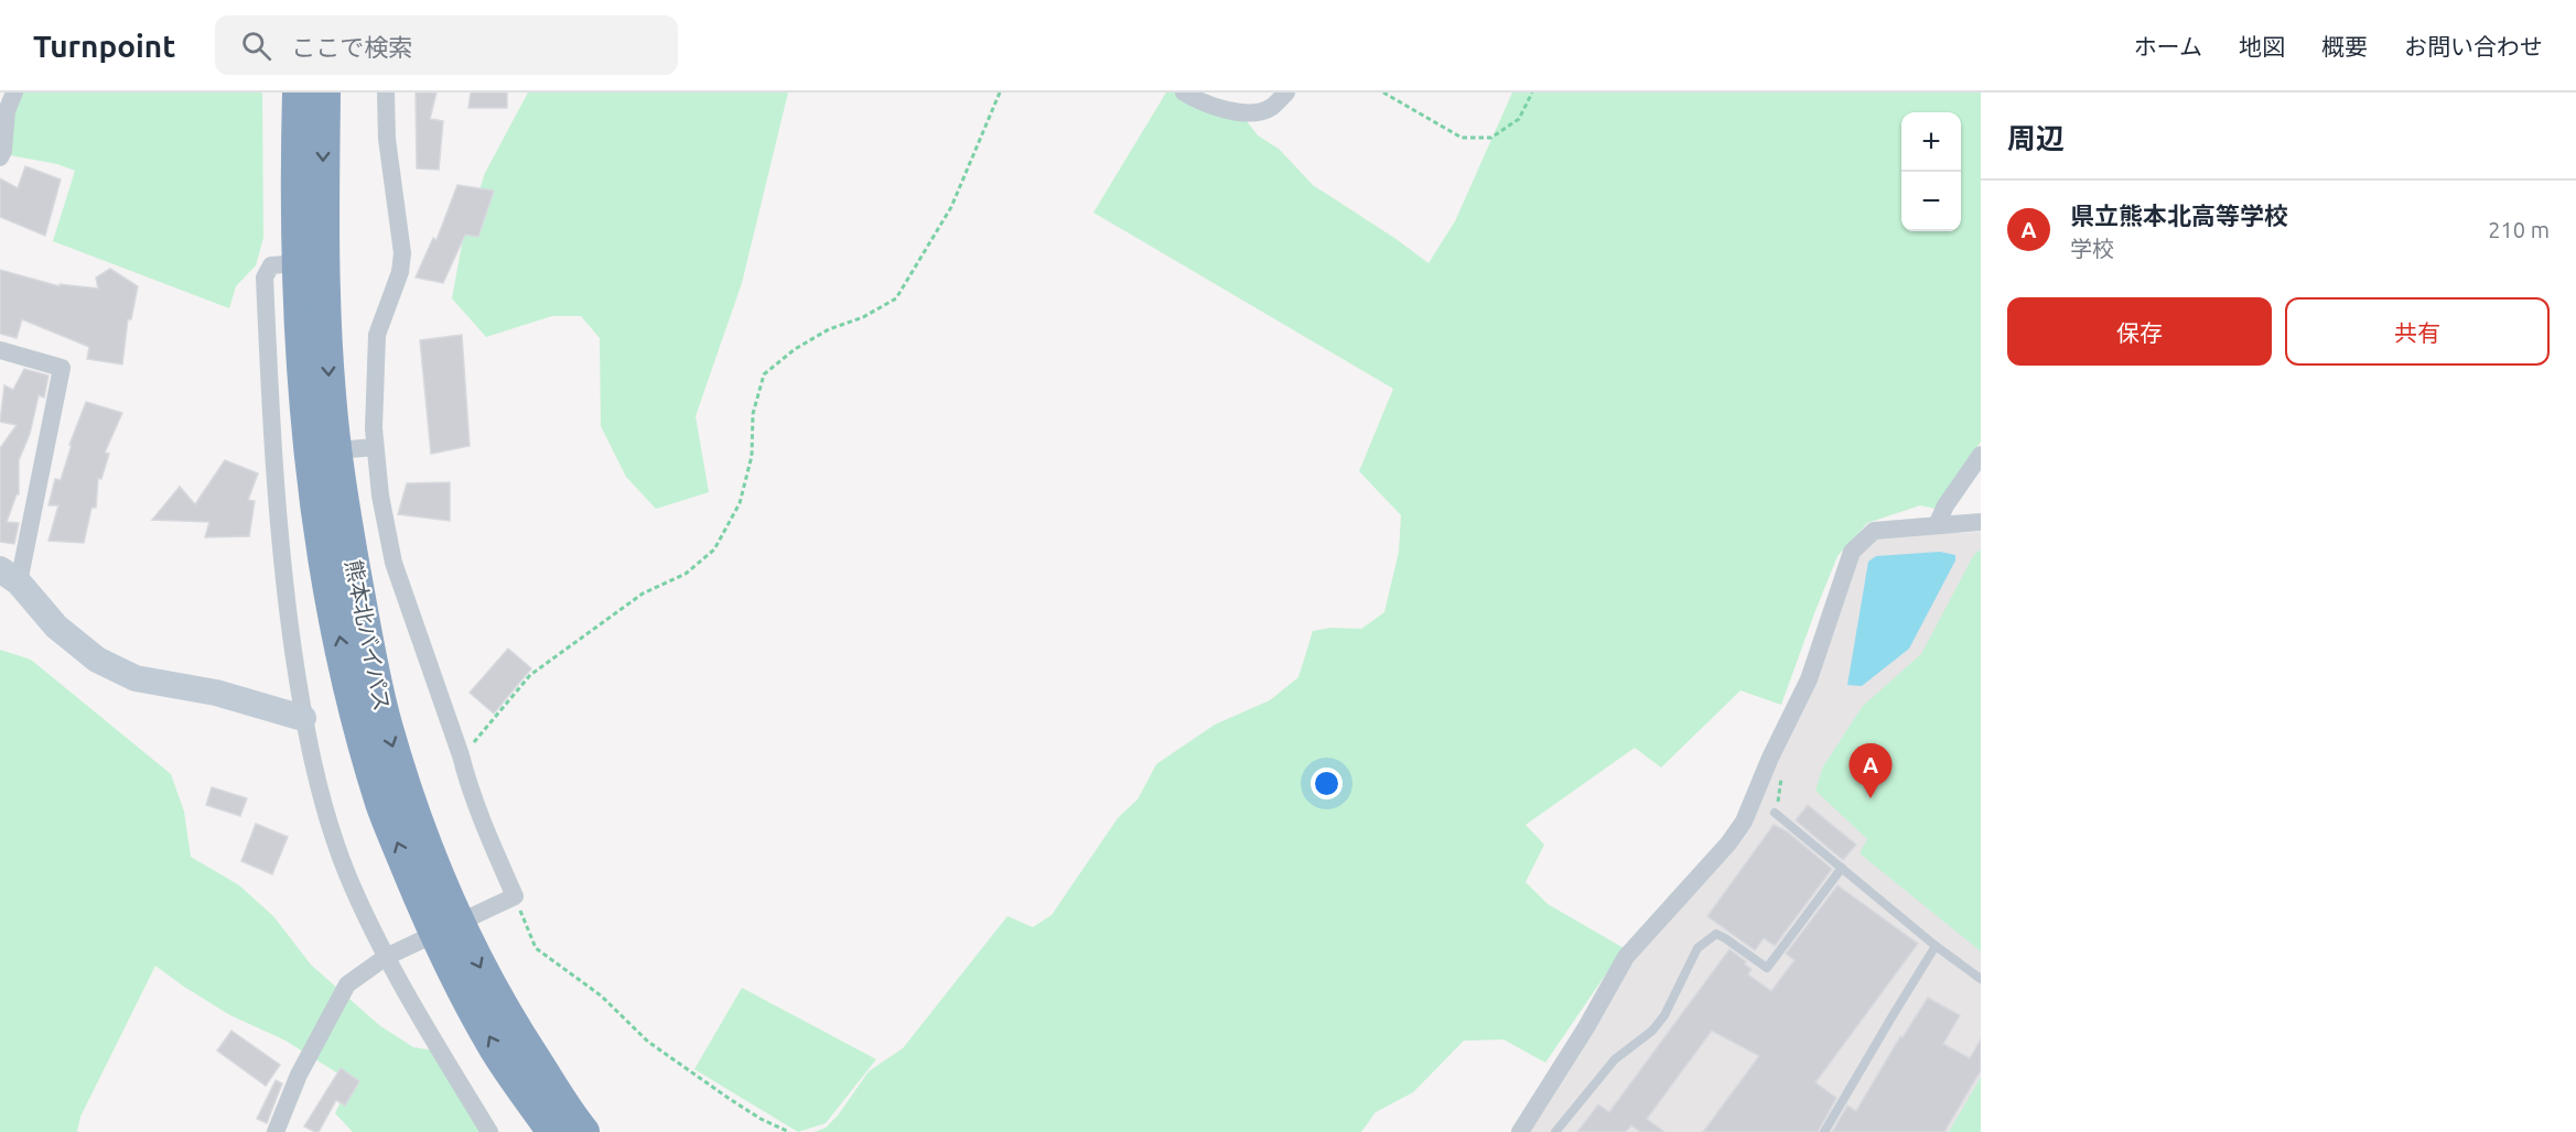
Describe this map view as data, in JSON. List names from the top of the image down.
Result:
{
  "streets": {
    "highway": ["熊本北バイパス"]
  },
  "page": {
    "header": "Turnpoint",
    "search": "ここで検索",
    "nav": [
      "ホーム",
      "地図",
      "概要",
      "お問い合わせ"
    ],
    "heading": "周辺",
    "map_buttons": ["+", "−"],
    "list": [
      {
        "mark": "A",
        "name": "県立熊本北高等学校",
        "note": "学校",
        "value": "210 m"
      }
    ],
    "buttons": ["保存", "共有"],
    "pins": "A"
  }
}
